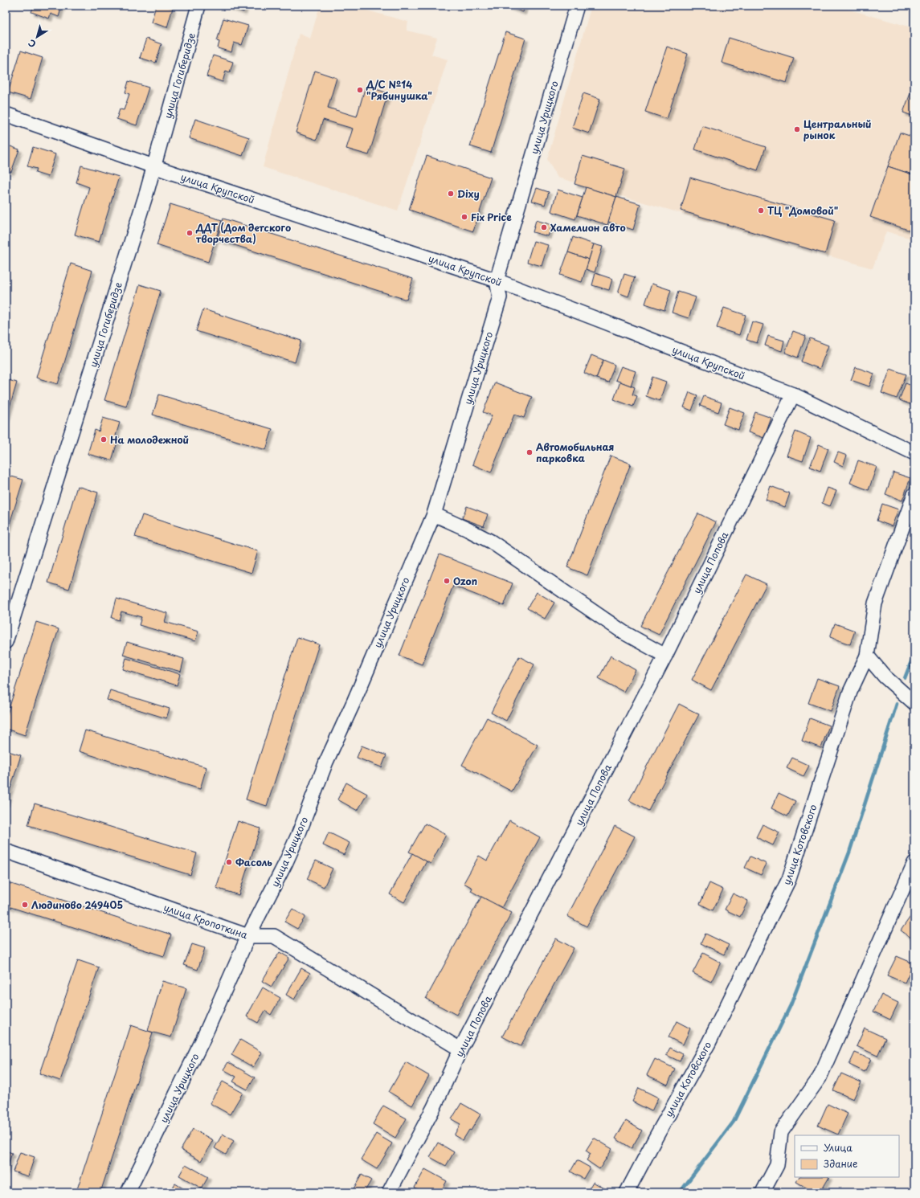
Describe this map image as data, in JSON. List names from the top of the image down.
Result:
{
  "streets": {
    "street": [
      "улица Гогиберидзе",
      "улица Урицкого",
      "улица Крупской",
      "улица Попова",
      "улица Котовского",
      "улица Кропоткина"
    ]
  },
  "crossings": [
    ["улица Гогиберидзе", "улица Крупской"],
    ["улица Урицкого", "улица Крупской"],
    ["улица Урицкого", "улица Кропоткина"],
    ["улица Крупской", "улица Попова"],
    ["улица Попова", "улица Кропоткина"]
  ],
  "places": [
    "Д/С №14 \"Рябинушка\"",
    "Центральный рынок",
    "Dixy",
    "ТЦ \"Домовой\"",
    "Fix Price",
    "Хамелион авто",
    "ДДТ (Дом детского творчества)",
    "На молодежной",
    "Автомобильная парковка",
    "Ozon",
    "Фасоль",
    "Людиново 249405"
  ],
  "legend": ["Улица", "Здание"],
  "north": "bottom left"
}
